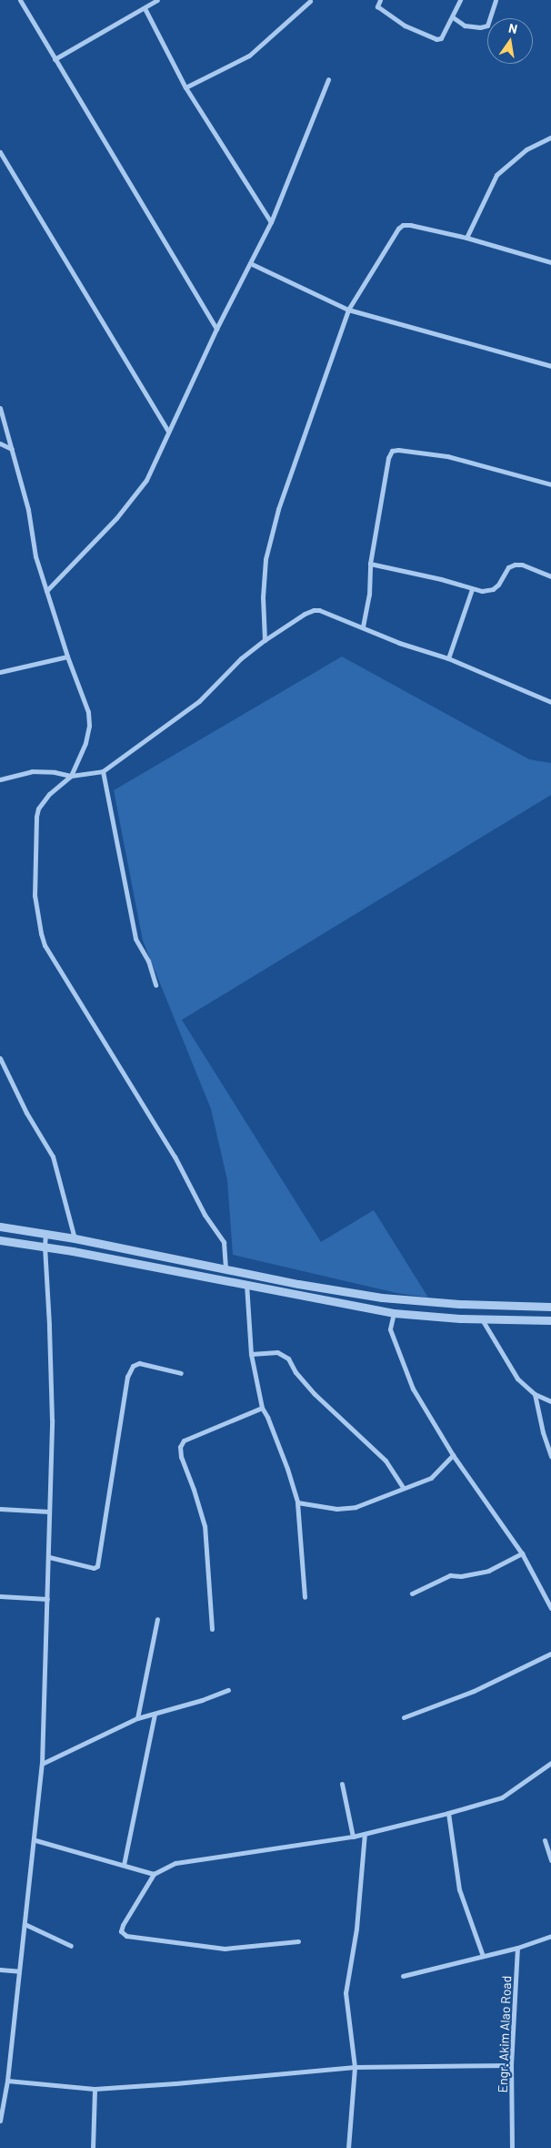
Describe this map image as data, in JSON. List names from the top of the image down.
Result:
{
  "streets": {
    "street": ["Engr. Akim Alao Road"]
  },
  "north": "top"
}
